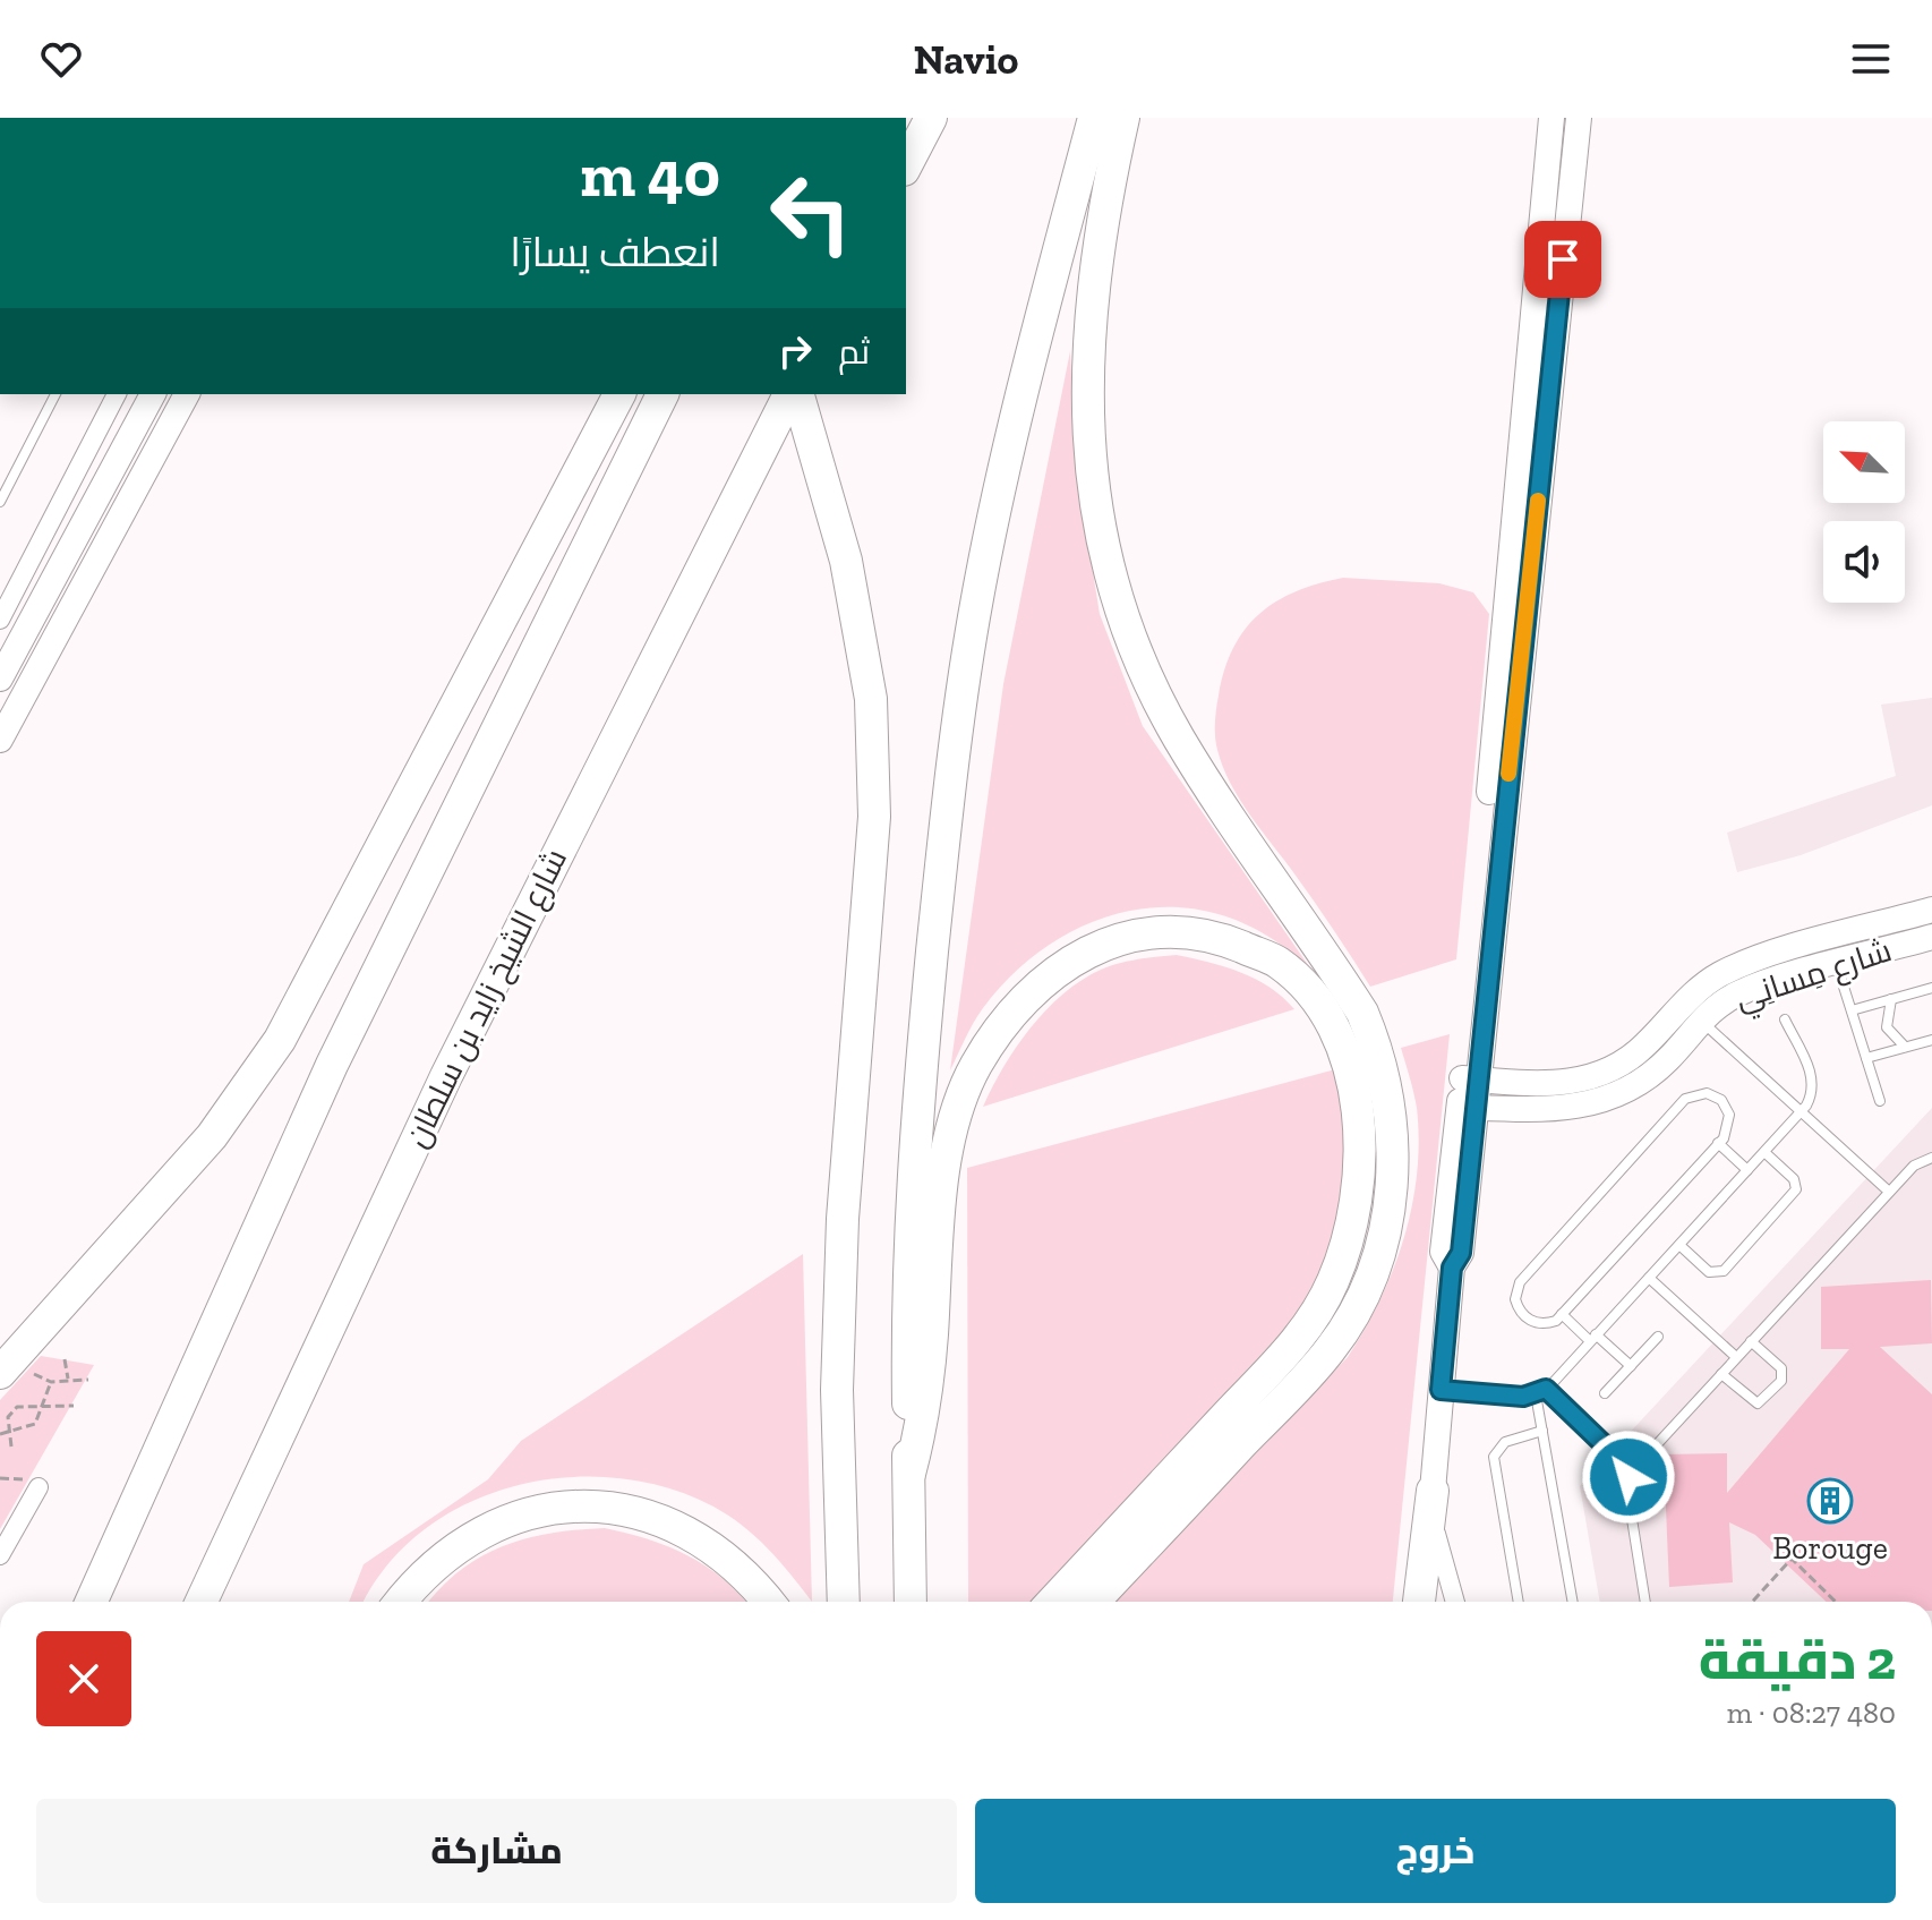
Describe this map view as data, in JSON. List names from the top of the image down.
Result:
{
  "streets": {
    "highway": ["شارع الشيخ زايد بن سلطان"],
    "street": ["شارع مِسانِي"]
  },
  "places": {
    "building": ["Borouge"]
  },
  "north": "top left",
  "page": {
    "header": "Navio",
    "turn": ["40 m", "انعطف يسارًا"],
    "then": "ثم",
    "heading": ["2 دقيقة", "480 m · 08:27"],
    "buttons": ["خروج", "مشاركة"]
  }
}
